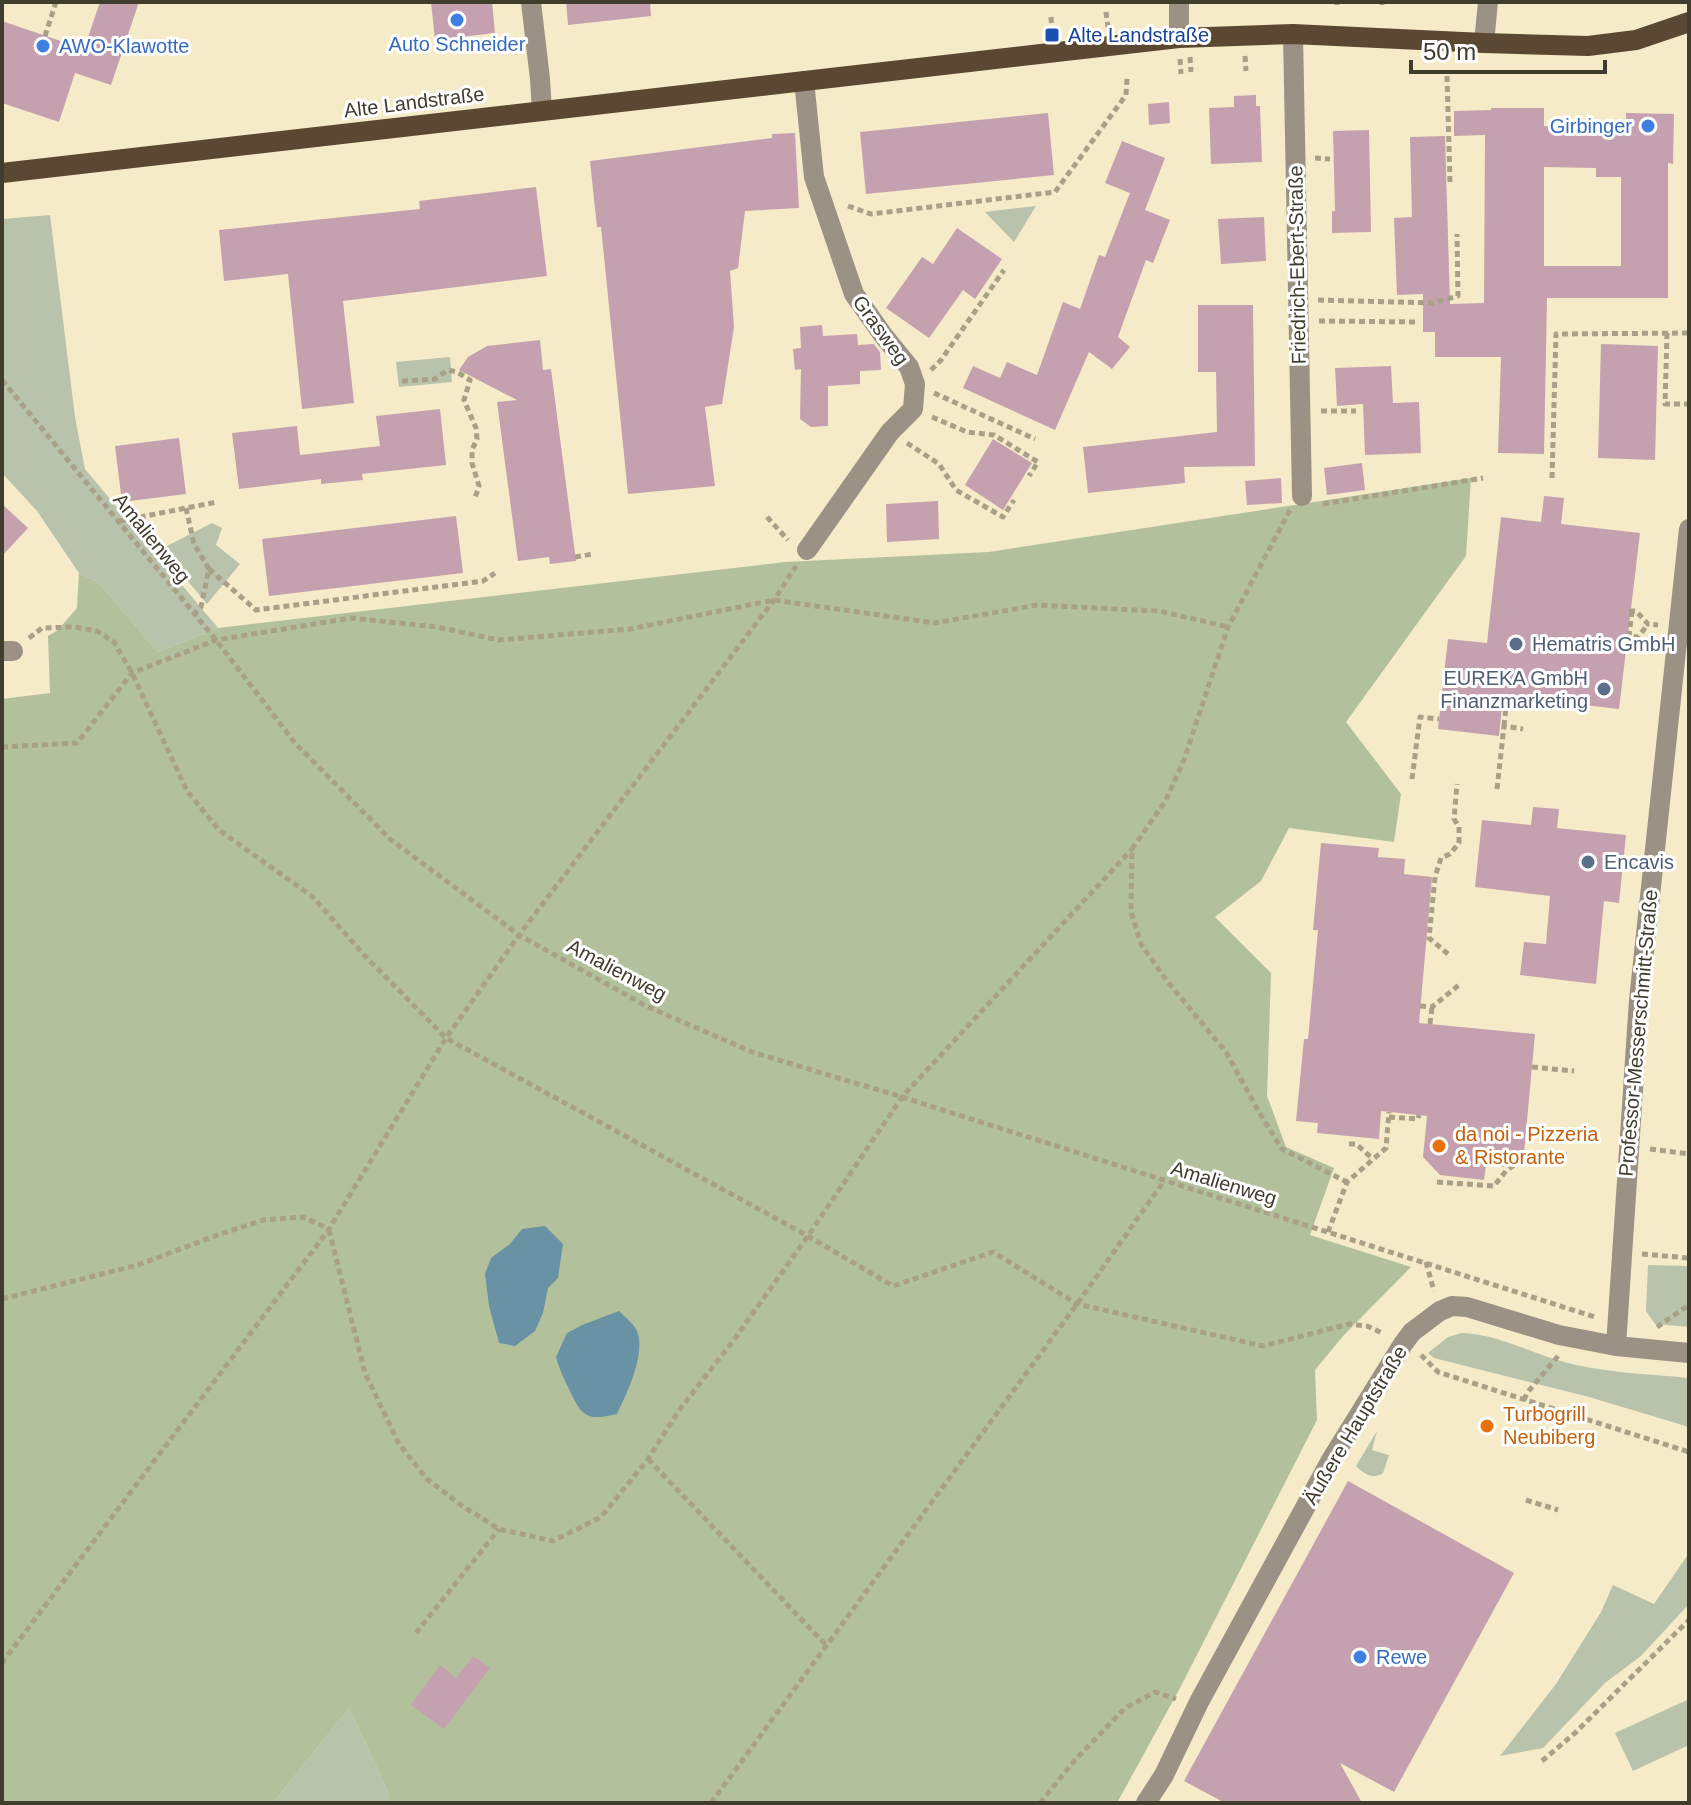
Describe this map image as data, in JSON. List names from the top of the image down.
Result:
{
  "streets": {
    "main road": ["Alte Landstraße"],
    "street": [
      "Friedrich-Ebert-Straße",
      "Grasweg",
      "Professor-Messerschmitt-Straße",
      "Äußere Hauptstraße"
    ],
    "path": ["Amalienweg"]
  },
  "crossings": [
    ["Alte Landstraße", "Friedrich-Ebert-Straße"],
    ["Alte Landstraße", "Grasweg"],
    ["Amalienweg", "Professor-Messerschmitt-Straße"],
    ["Professor-Messerschmitt-Straße", "Äußere Hauptstraße"]
  ],
  "places": {
    "other": [
      "Auto Schneider",
      "AWO-Klawotte",
      "Girbinger",
      "Hematris GmbH",
      "EUREKA GmbH Finanzmarketing",
      "Encavis",
      "da noi - Pizzeria & Ristorante",
      "Turbogrill Neubiberg",
      "Rewe"
    ],
    "transit": ["Alte Landstraße"]
  },
  "scale_bar": "50 m"
}
